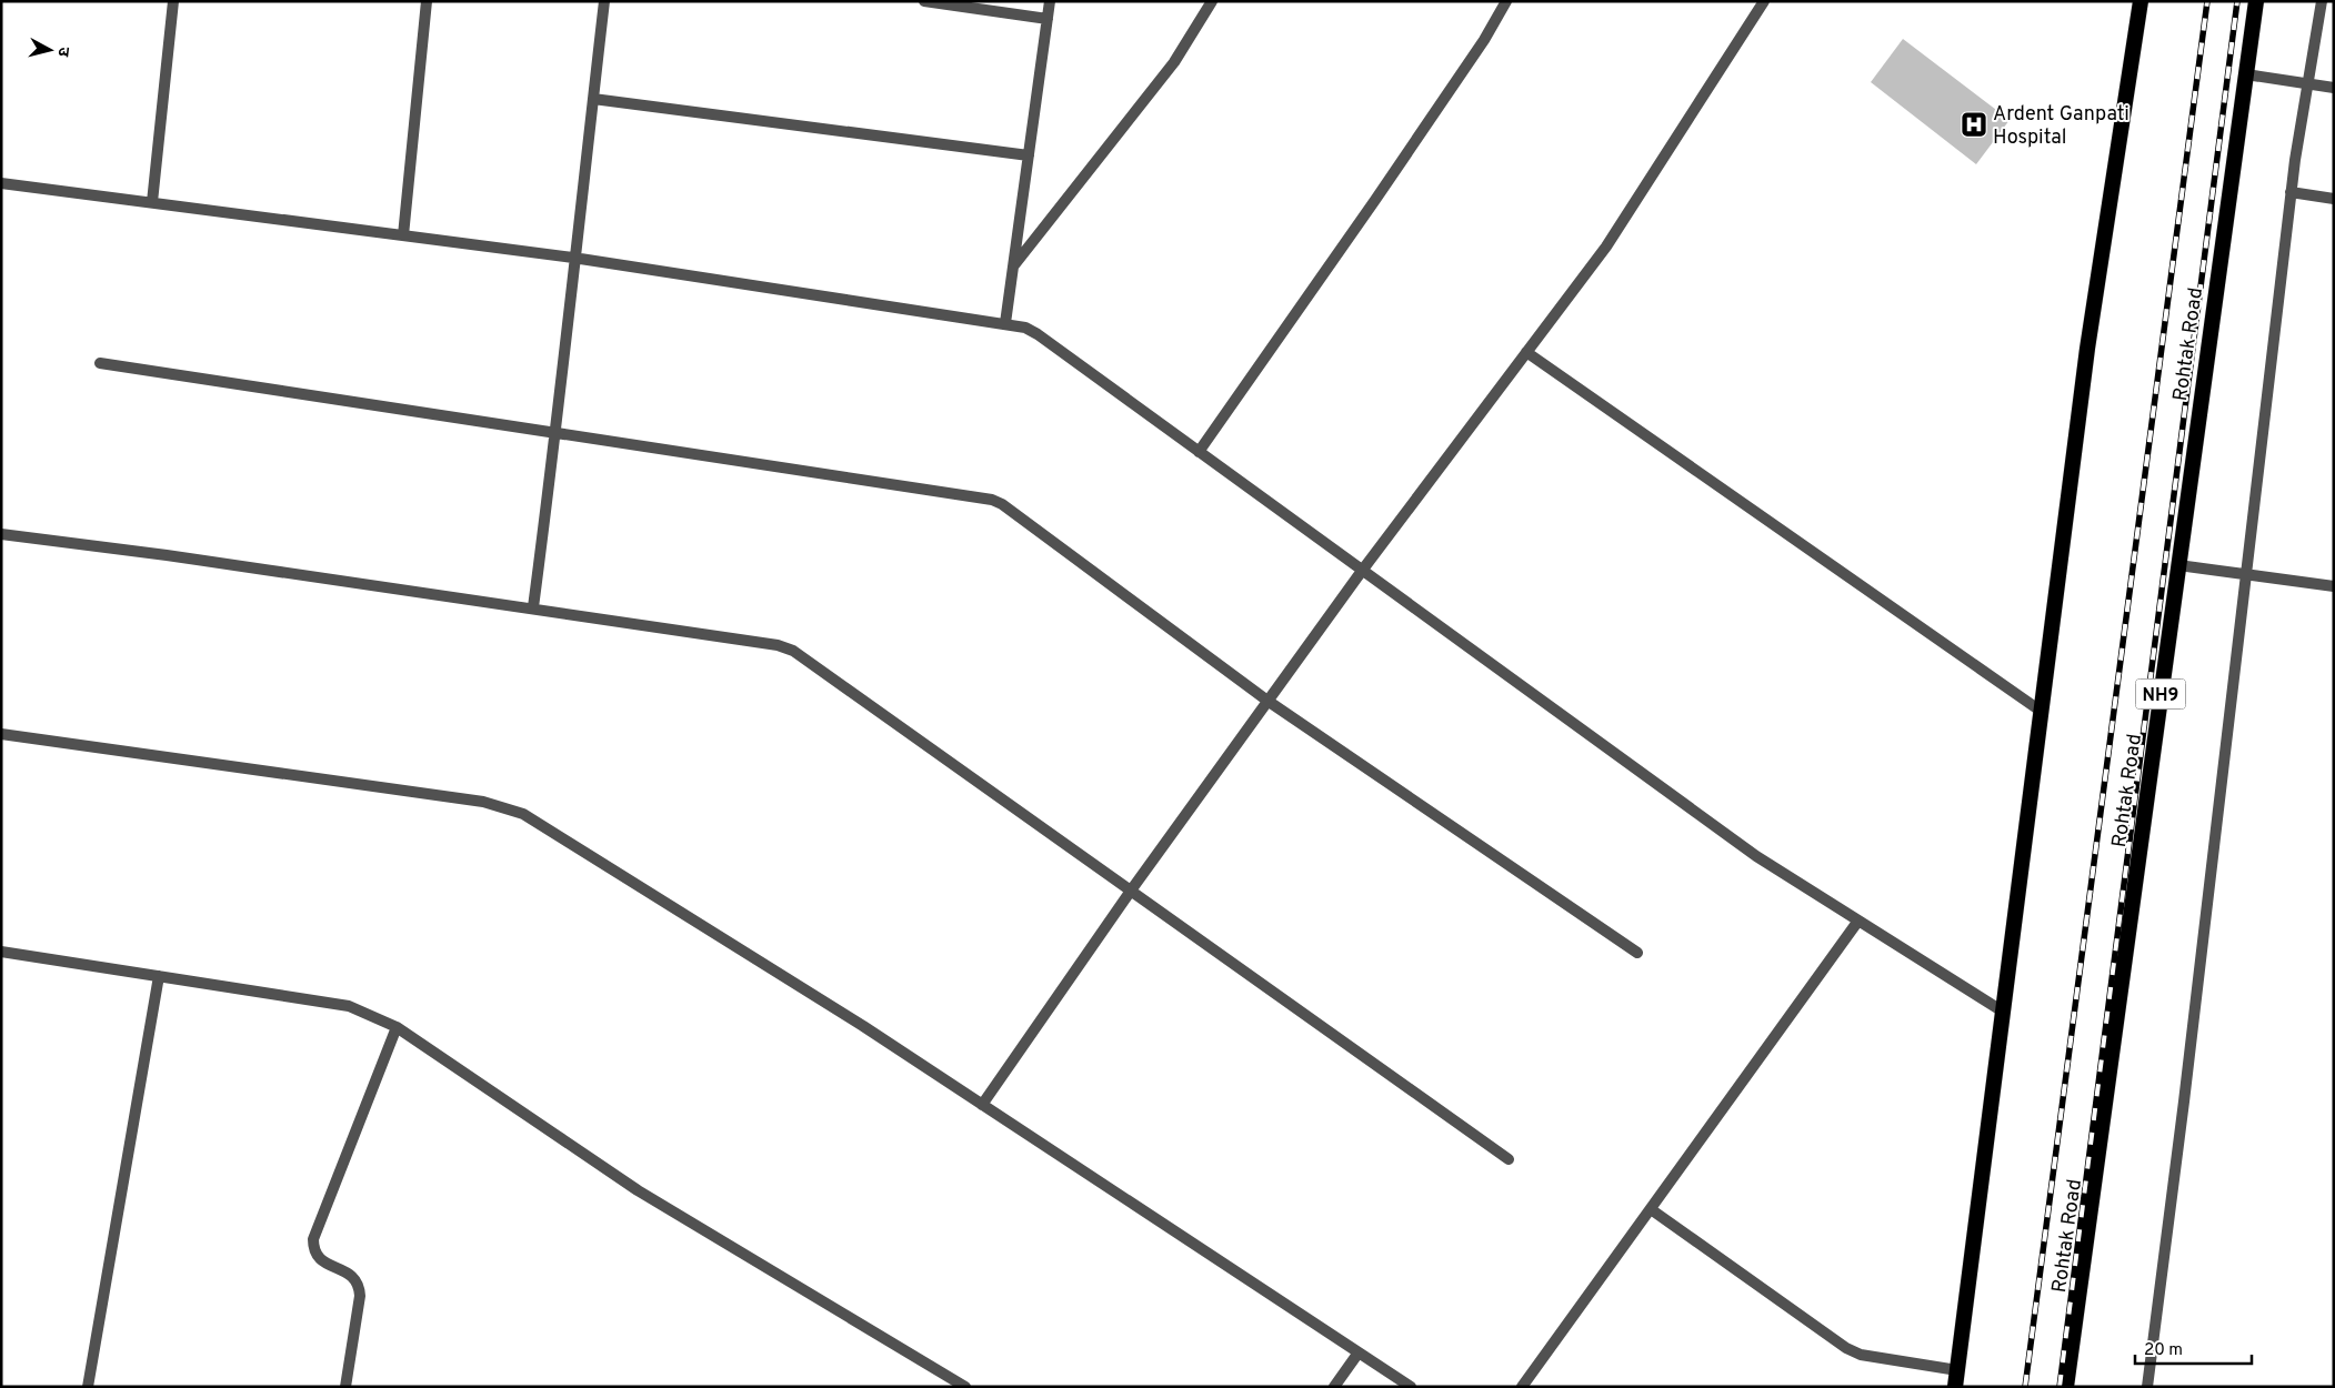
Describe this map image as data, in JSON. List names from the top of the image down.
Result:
{
  "streets": {
    "highway": ["Rohtak Road", "NH9"]
  },
  "places": {
    "hospital": ["Ardent Ganpati Hospital"]
  },
  "scale_bar": "20 m",
  "north": "right"
}
